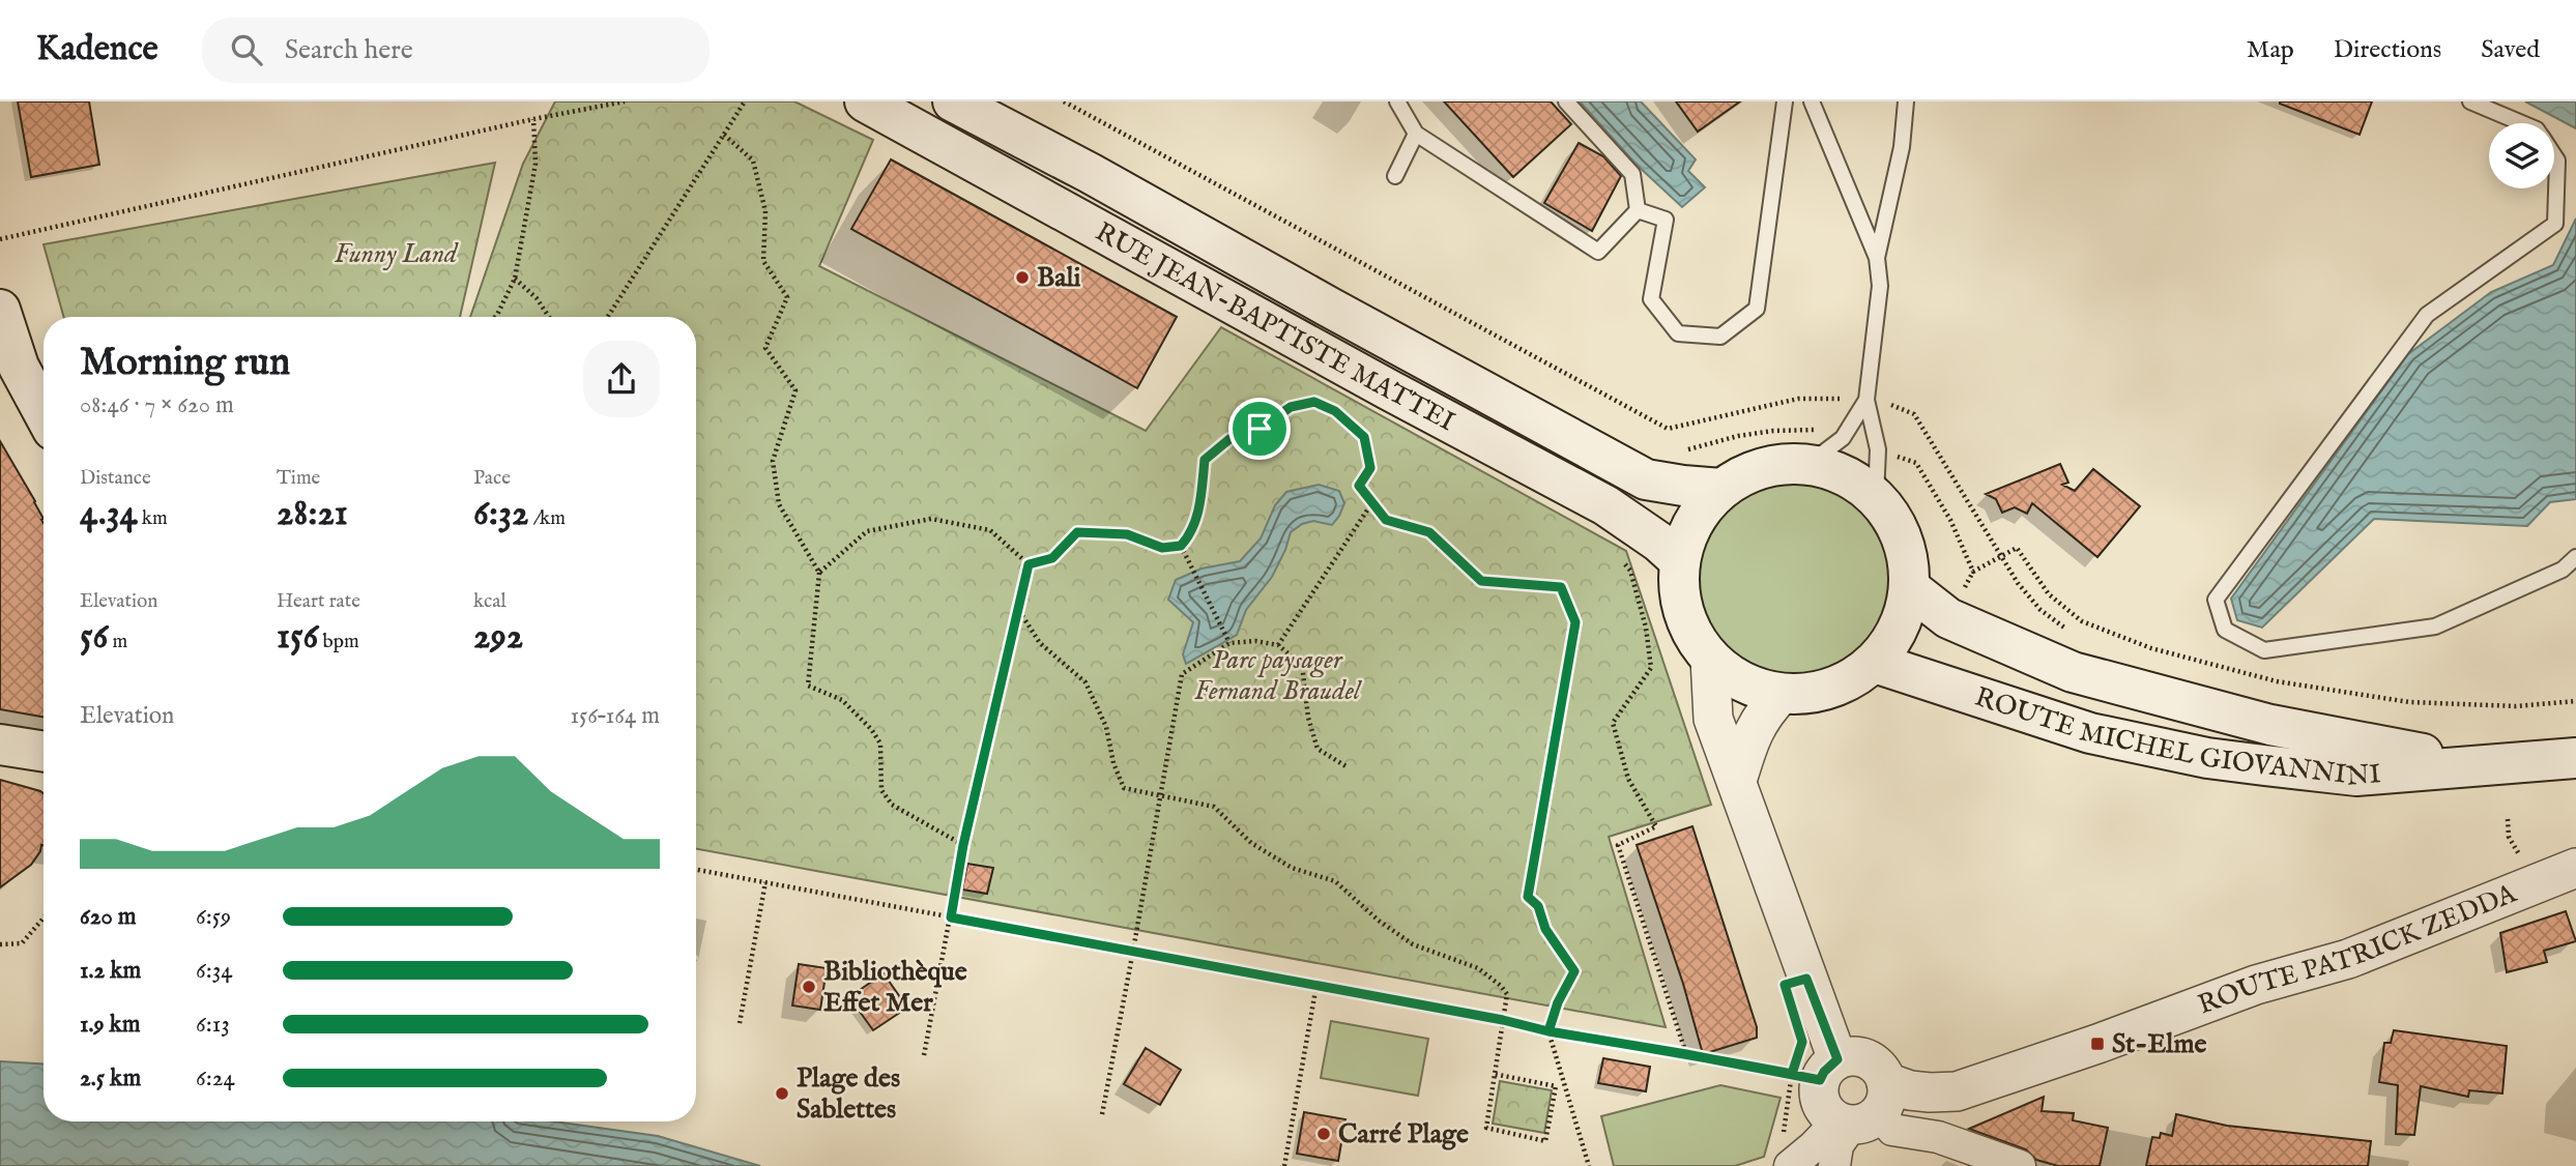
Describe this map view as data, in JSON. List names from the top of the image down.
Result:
{
  "streets": {
    "main road": ["RUE JEAN-BAPTISTE MATTEI", "ROUTE MICHEL GIOVANNINI"],
    "street": ["ROUTE PATRICK ZEDDA"]
  },
  "crossings": [
    ["RUE JEAN-BAPTISTE MATTEI", "ROUTE MICHEL GIOVANNINI"]
  ],
  "parks": ["Funny Land", "Parc paysager Fernand Braudel"],
  "places": {
    "other": [
      "Bali",
      "Bibliothèque Effet Mer",
      "Plage des Sablettes",
      "Carré Plage"
    ],
    "transit": ["St-Elme"]
  },
  "page": {
    "header": "Kadence",
    "search": "Search here",
    "nav": ["Map", "Directions", "Saved"],
    "heading": ["Morning run", "08:46 · 7 × 620 m"],
    "stats": [
      ["Distance", "4.34 km"],
      ["Time", "28:21"],
      ["Pace", "6:32 /km"],
      ["Elevation", "56 m"],
      ["Heart rate", "156 bpm"],
      ["kcal", "292"]
    ],
    "chart": ["Elevation", "156–164 m"],
    "list": [
      {
        "name": "620 m",
        "note": "6:59"
      },
      {
        "name": "1.2 km",
        "note": "6:34"
      },
      {
        "name": "1.9 km",
        "note": "6:13"
      },
      {
        "name": "2.5 km",
        "note": "6:24"
      }
    ]
  }
}
